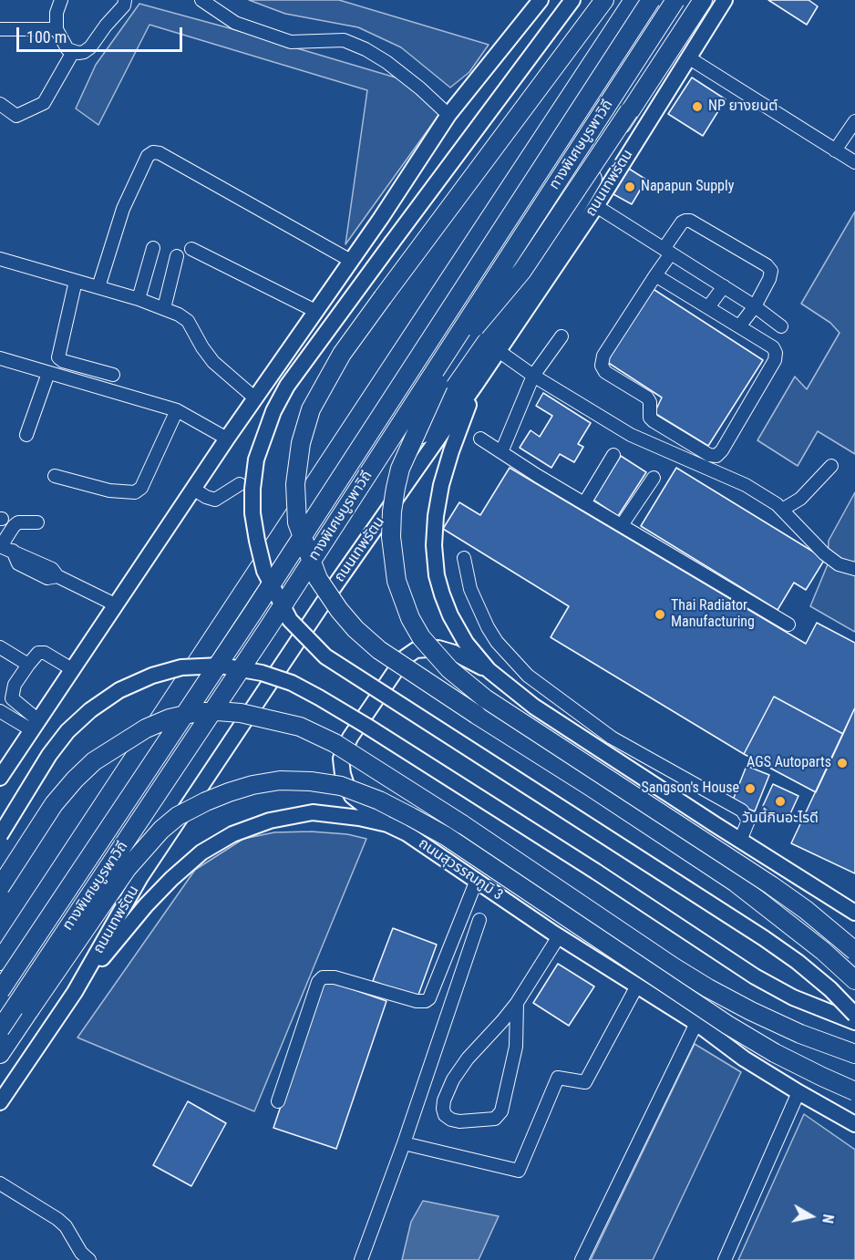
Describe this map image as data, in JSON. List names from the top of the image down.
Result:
{
  "streets": {
    "highway": ["ทางพิเศษบูรพาวิถี"],
    "main road": ["ถนนเทพรัตน", "ถนนสุวรรณภูมิ 3"]
  },
  "crossings": [
    ["ถนนเทพรัตน", "ถนนสุวรรณภูมิ 3"]
  ],
  "places": [
    "NP ยางยนต์",
    "Napapun Supply",
    "Thai Radiator Manufacturing",
    "AGS Autoparts",
    "Sangson's House",
    "วันนี้กินอะไรดี"
  ],
  "scale_bar": "100 m",
  "north": "right"
}
